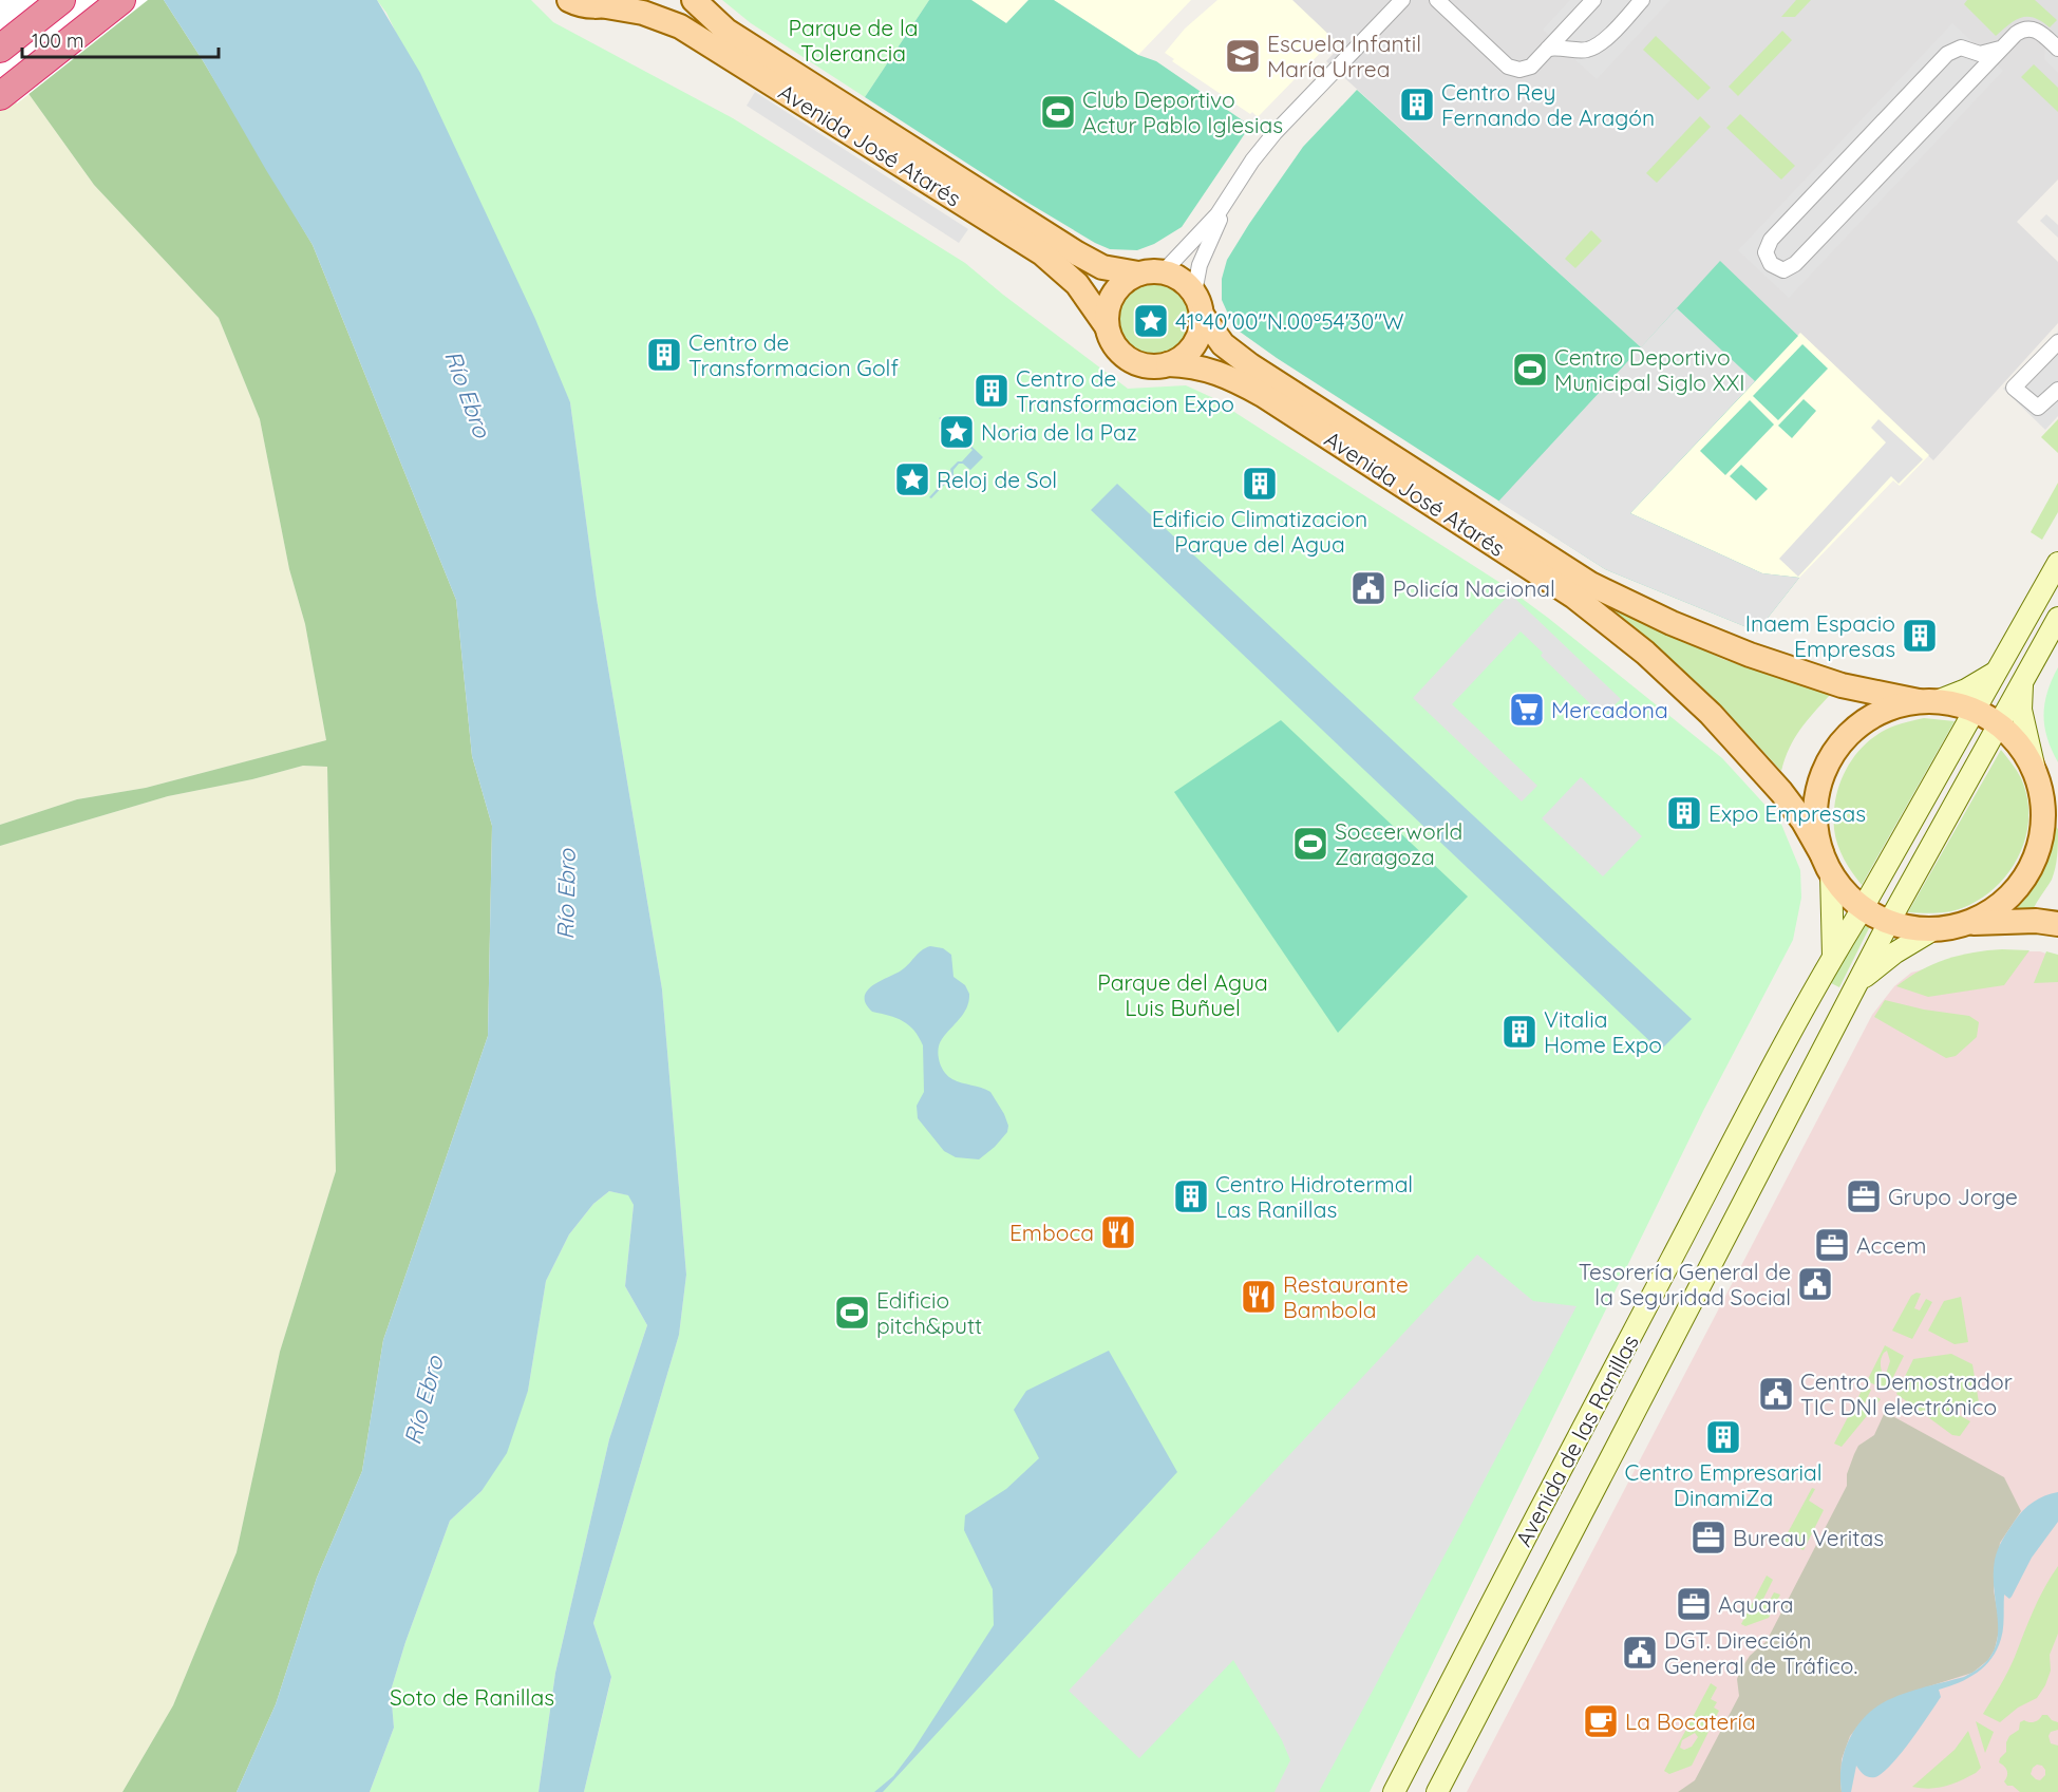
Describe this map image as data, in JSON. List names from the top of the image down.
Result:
{
  "streets": {
    "main road": ["Avenida José Atarés", "Avenida de las Ranillas"]
  },
  "crossings": [
    ["Avenida José Atarés", "Avenida de las Ranillas"]
  ],
  "water": ["Río Ebro"],
  "parks": ["Parque de la Tolerancia", "Parque del Agua Luis Buñuel", "Soto de Ranillas"],
  "places": {
    "school or university": ["Escuela Infantil María Urrea"],
    "building": [
      "Centro Rey Fernando de Aragón",
      "Centro de Transformacion Golf",
      "Centro de Transformacion Expo",
      "Edificio Climatizacion Parque del Agua",
      "Inaem Espacio Empresas",
      "Expo Empresas",
      "Vitalia Home Expo",
      "Centro Hidrotermal Las Ranillas",
      "Centro Empresarial DinamiZa"
    ],
    "sports": [
      "Club Deportivo Actur Pablo Iglesias",
      "Centro Deportivo Municipal Siglo XXI",
      "Soccerworld Zaragoza",
      "Edificio pitch&putt"
    ],
    "place": ["41º40'00''N.00º54'30''W", "Noria de la Paz", "Reloj de Sol"],
    "public building": [
      "Policía Nacional",
      "Tesorería General de la Seguridad Social",
      "Centro Demostrador TIC DNI electrónico",
      "DGT. Dirección General de Tráfico."
    ],
    "supermarket": ["Mercadona"],
    "office": [
      "Grupo Jorge",
      "Accem",
      "Bureau Veritas",
      "Aquara"
    ],
    "restaurant": ["Emboca", "Restaurante Bambola"],
    "cafe": ["La Bocatería"]
  },
  "scale_bar": "100 m"
}
